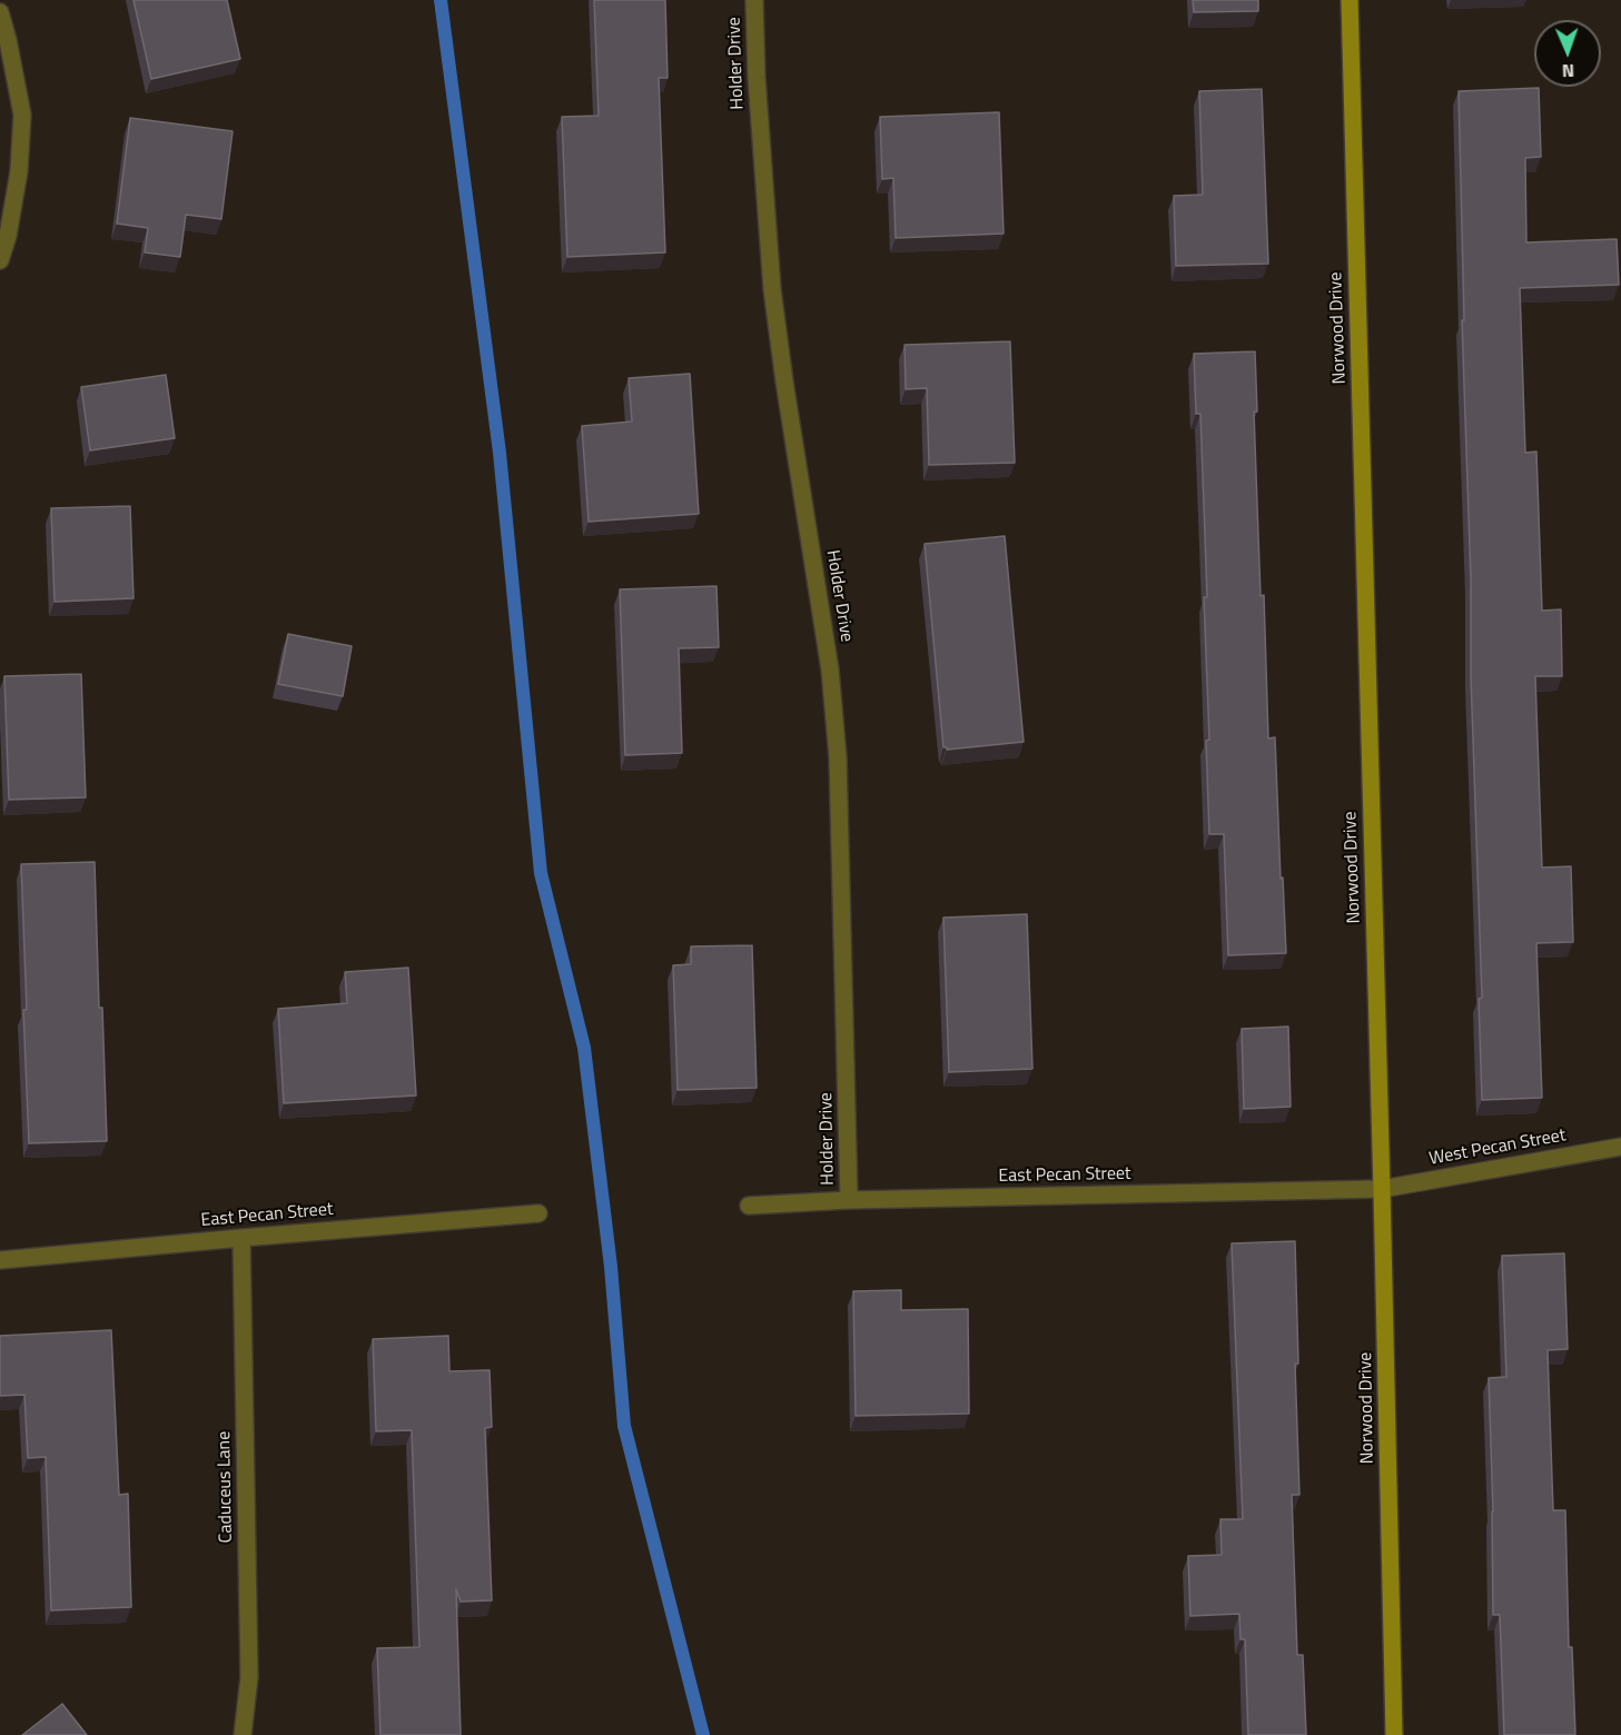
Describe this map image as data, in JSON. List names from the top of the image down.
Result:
{
  "streets": {
    "street": [
      "Holder Drive",
      "Norwood Drive",
      "West Pecan Street",
      "East Pecan Street",
      "Caduceus Lane"
    ]
  },
  "crossings": [
    ["Holder Drive", "East Pecan Street"],
    ["Norwood Drive", "West Pecan Street"],
    ["Norwood Drive", "East Pecan Street"],
    ["West Pecan Street", "East Pecan Street"],
    ["East Pecan Street", "Caduceus Lane"]
  ],
  "north": "bottom"
}
